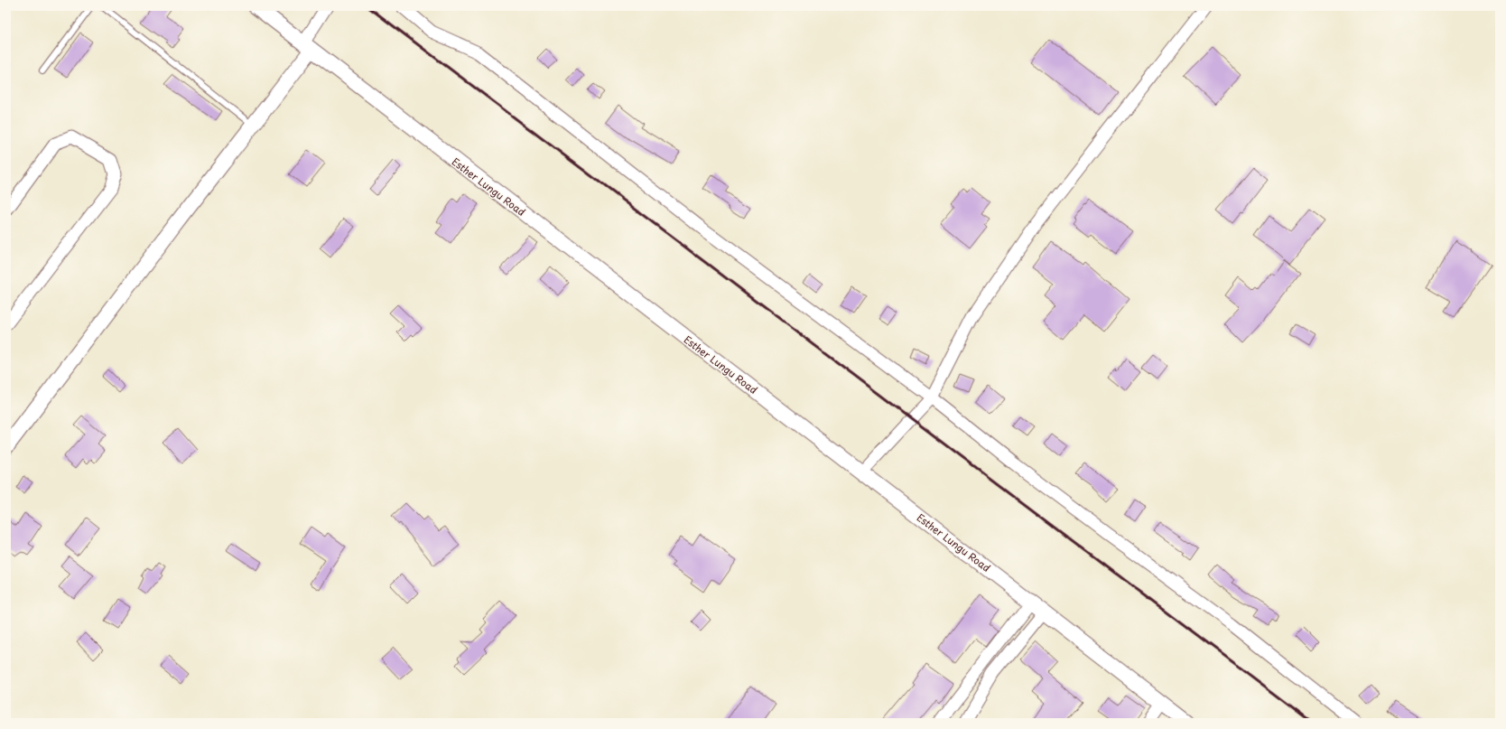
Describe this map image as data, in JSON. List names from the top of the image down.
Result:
{
  "streets": {
    "street": ["Esther Lungu Road"]
  }
}
